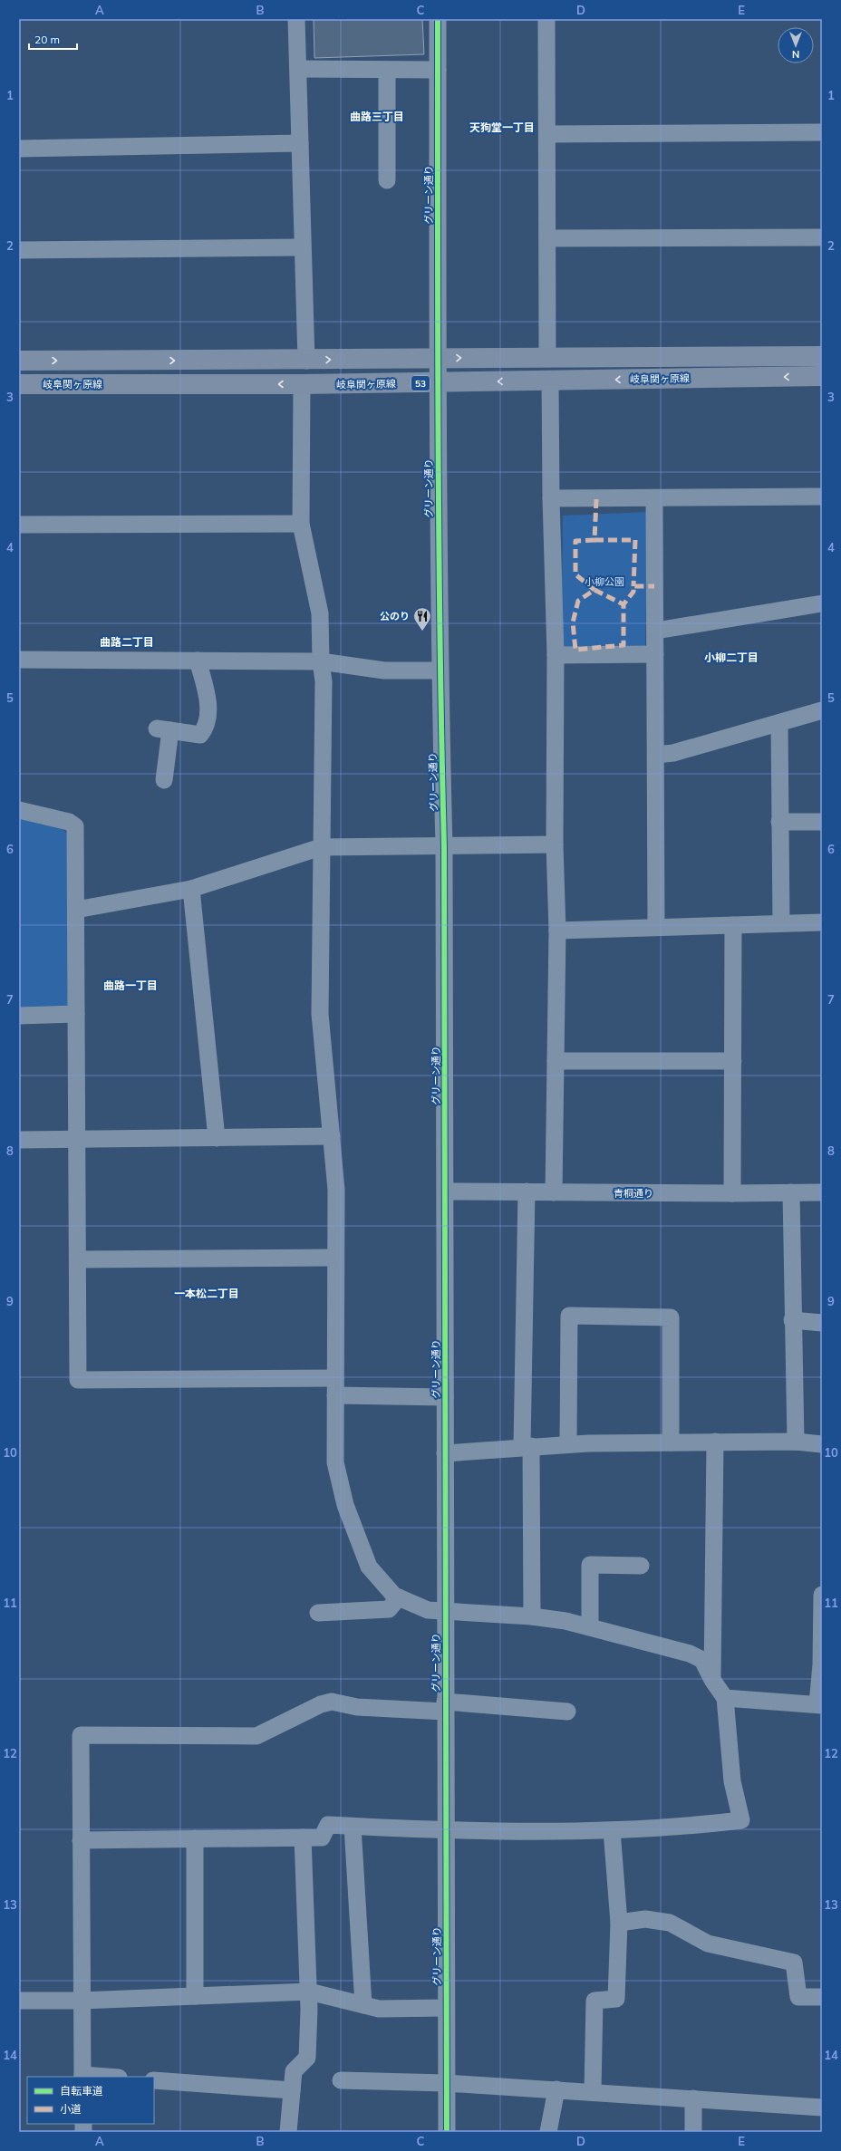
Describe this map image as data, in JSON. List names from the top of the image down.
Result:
{
  "streets": {
    "main road": ["岐阜関ヶ原線", "53"],
    "street": ["グリーン通り", "青桐通り"]
  },
  "crossings": [
    ["グリーン通り", "岐阜関ヶ原線"],
    ["グリーン通り", "青桐通り"]
  ],
  "districts": [
    "曲路三丁目",
    "天狗堂一丁目",
    "曲路二丁目",
    "小柳二丁目",
    "曲路一丁目",
    "一本松二丁目"
  ],
  "parks": ["小柳公園"],
  "places": {
    "restaurant": ["公のり"]
  },
  "legend": ["自転車道", "小道"],
  "scale_bar": "20 m",
  "north": "bottom",
  "grid": {
    "columns": [
      "A",
      "B",
      "C",
      "D",
      "E"
    ],
    "rows": [
      "1",
      "2",
      "3",
      "4",
      "5",
      "6",
      "7",
      "8",
      "9",
      "10",
      "11",
      "12",
      "13",
      "14"
    ]
  }
}
